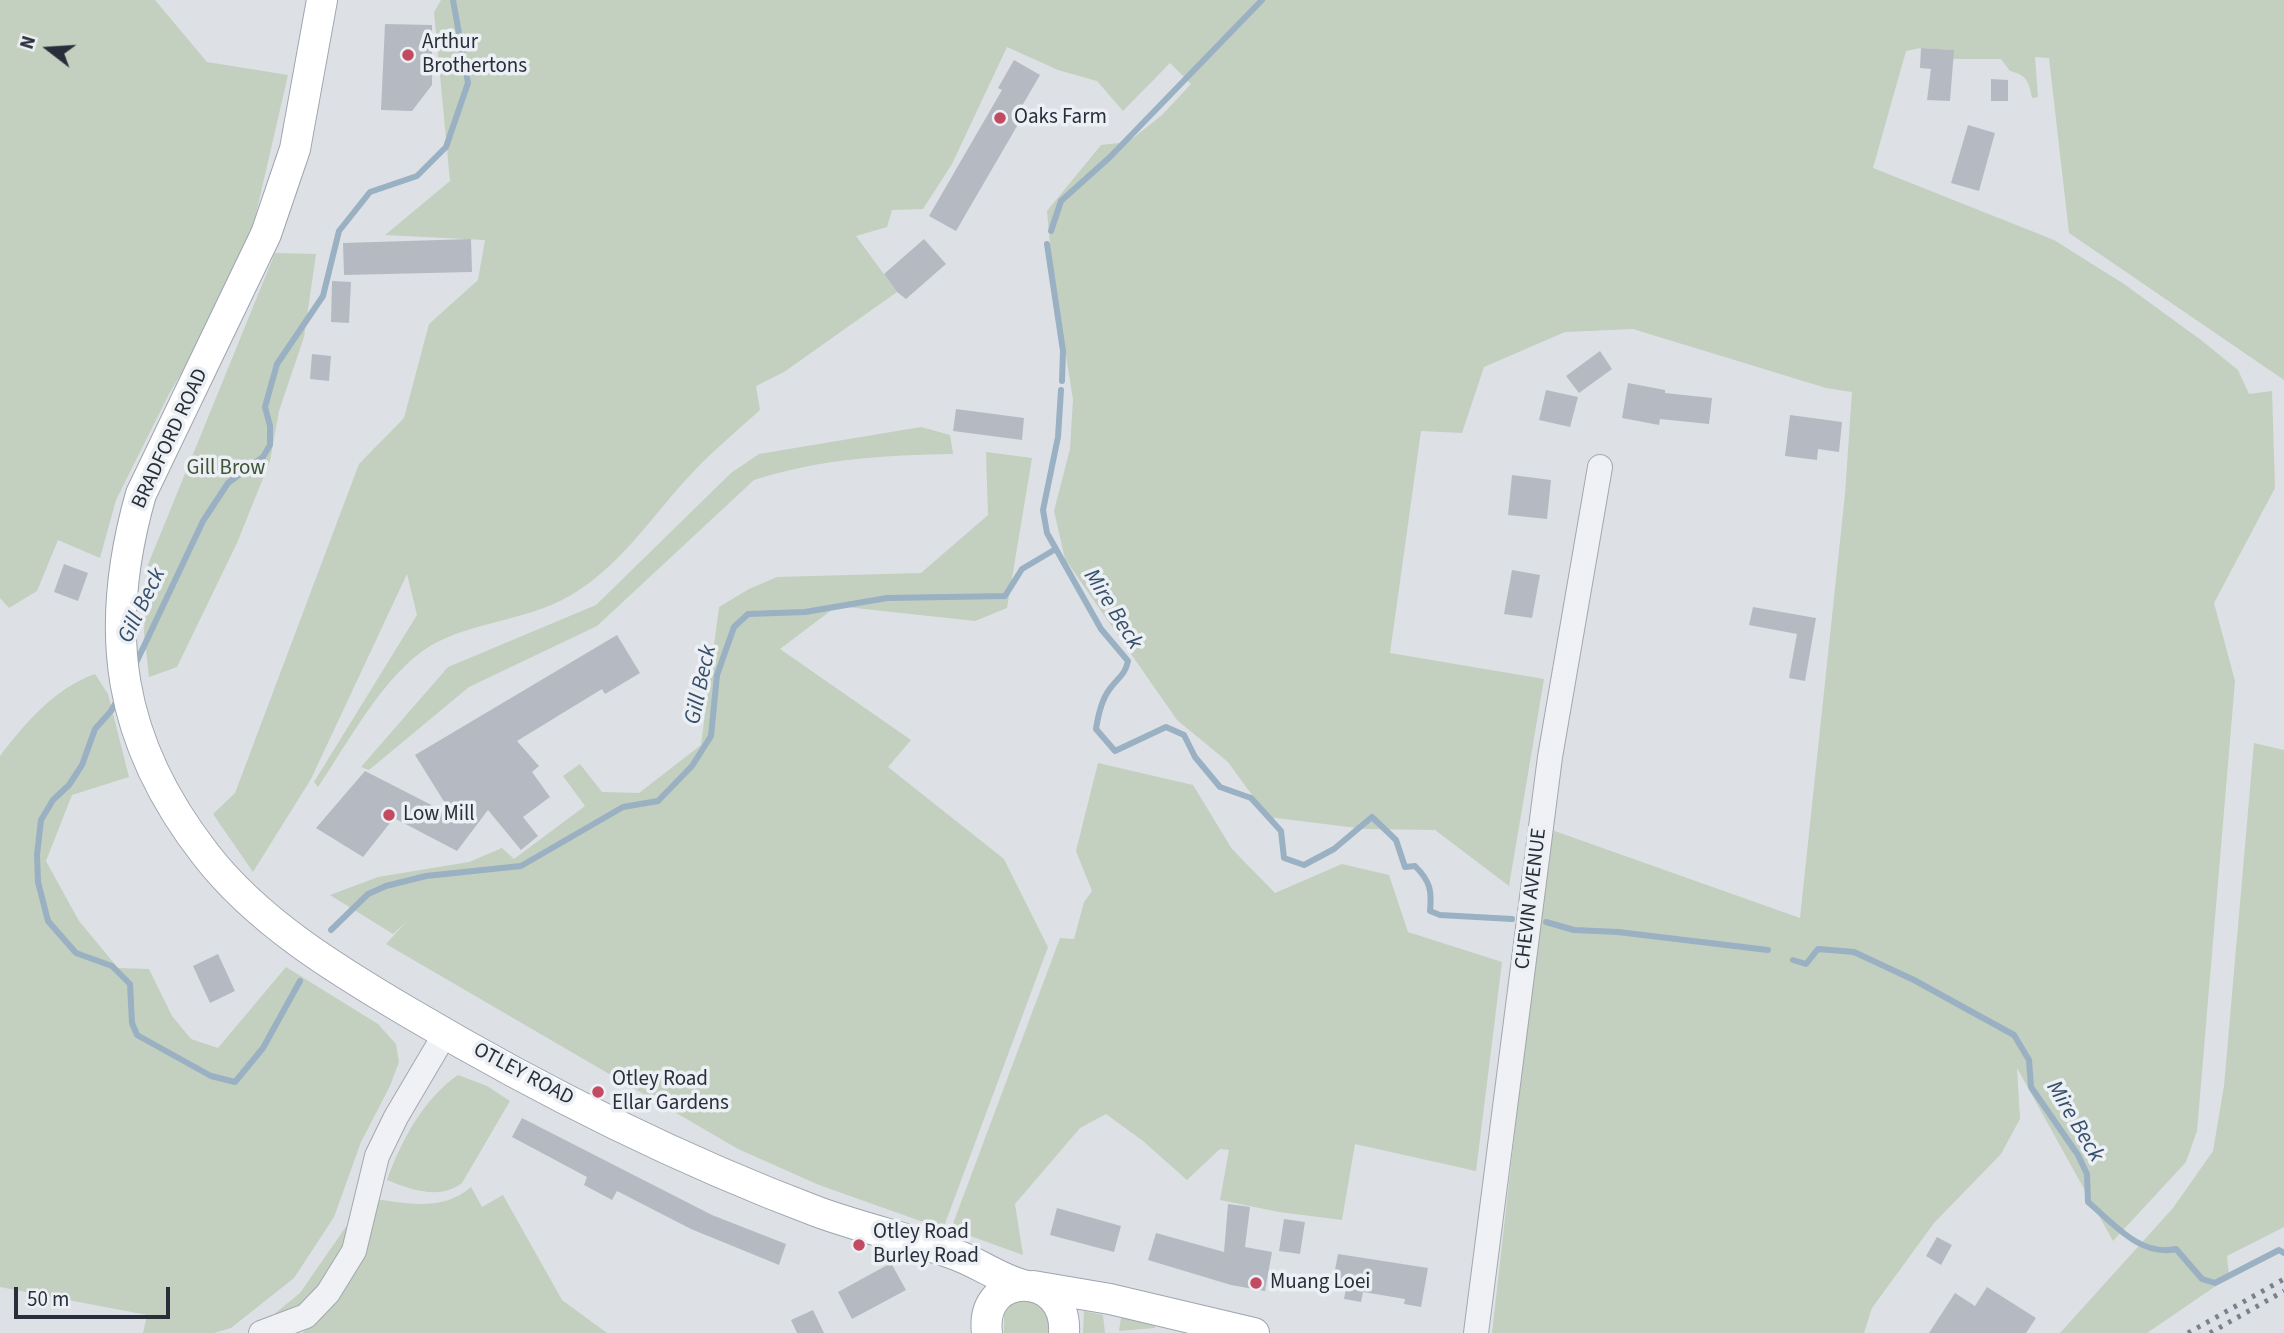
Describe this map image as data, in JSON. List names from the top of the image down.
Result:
{
  "streets": {
    "main road": ["BRADFORD ROAD", "OTLEY ROAD"],
    "street": ["CHEVIN AVENUE"]
  },
  "crossings": [
    ["BRADFORD ROAD", "OTLEY ROAD"]
  ],
  "water": ["Gill Beck", "Mire Beck"],
  "parks": ["Gill Brow"],
  "places": [
    "Arthur Brothertons",
    "Oaks Farm",
    "Low Mill",
    "Otley Road Ellar Gardens",
    "Otley Road Burley Road",
    "Muang Loei"
  ],
  "scale_bar": "50 m",
  "north": "left"
}
